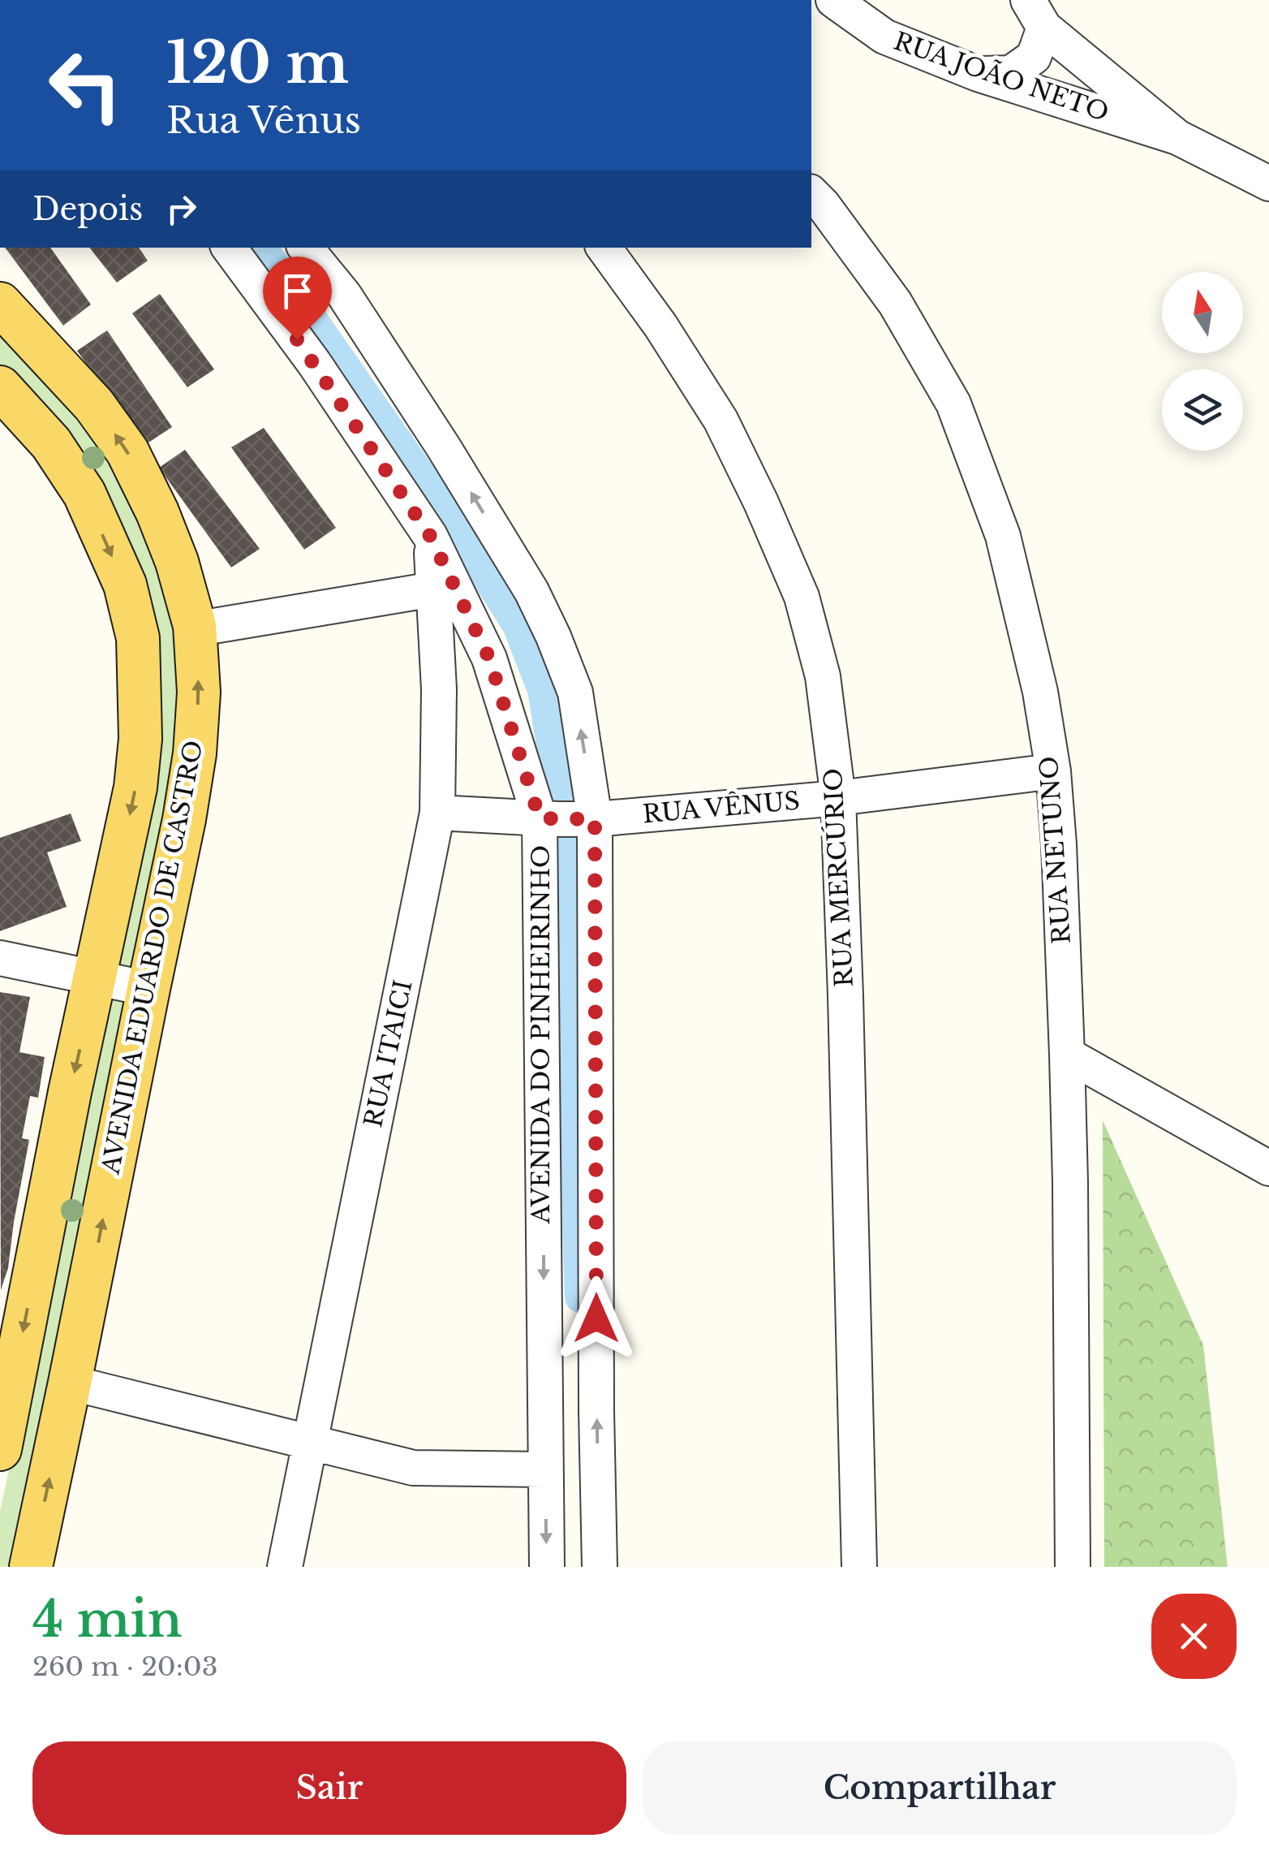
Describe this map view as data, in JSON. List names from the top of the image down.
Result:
{
  "streets": {
    "main road": ["AVENIDA EDUARDO DE CASTRO"],
    "street": [
      "RUA JOÃO NETO",
      "RUA VÊNUS",
      "RUA NETUNO",
      "RUA MERCÚRIO",
      "AVENIDA DO PINHEIRINHO",
      "RUA ITAICI"
    ]
  },
  "crossings": [
    ["RUA VÊNUS", "RUA NETUNO"],
    ["RUA VÊNUS", "RUA MERCÚRIO"],
    ["RUA VÊNUS", "AVENIDA DO PINHEIRINHO"],
    ["RUA VÊNUS", "RUA ITAICI"],
    ["AVENIDA DO PINHEIRINHO", "RUA ITAICI"]
  ],
  "north": "top",
  "page": {
    "turn": ["120 m", "Rua Vênus"],
    "then": "Depois",
    "heading": ["4 min", "260 m · 20:03"],
    "buttons": ["Sair", "Compartilhar"]
  }
}
